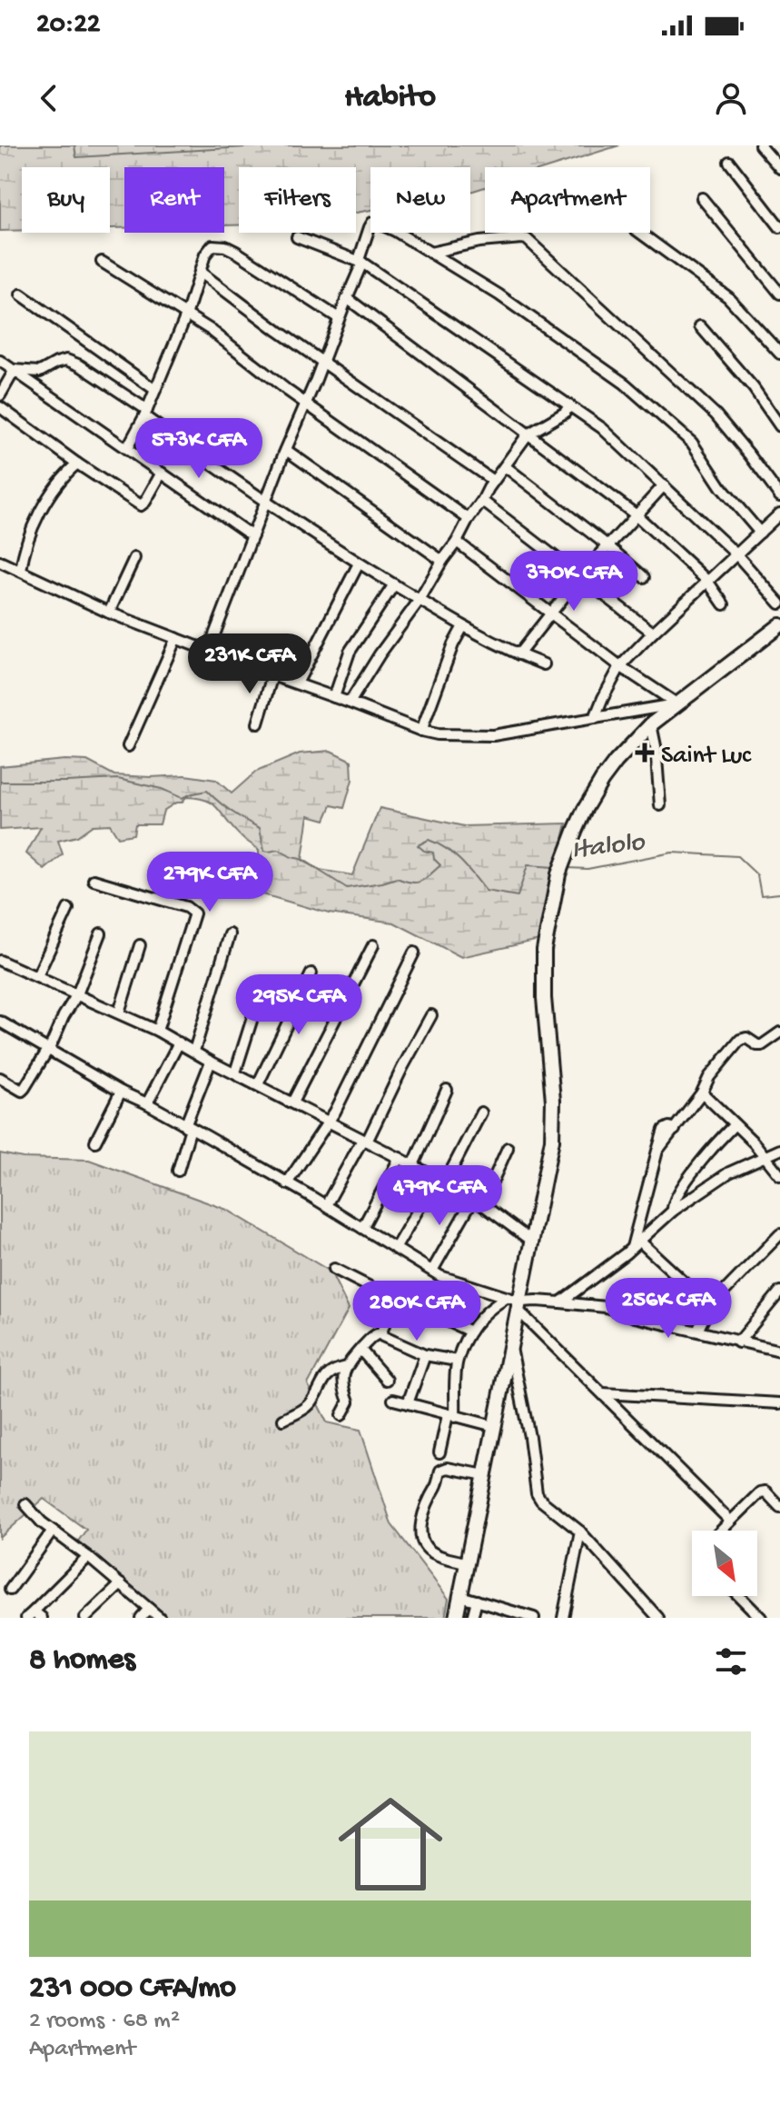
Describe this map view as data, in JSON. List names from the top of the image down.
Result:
{
  "water": ["Italolo"],
  "places": {
    "health": ["Saint Luc"]
  },
  "north": "bottom right",
  "page": {
    "status": "20:22",
    "header": "Habito",
    "chip": [
      "Buy",
      "Rent",
      "Filters",
      "New",
      "Apartment"
    ],
    "price": [
      "573K CFA",
      "370K CFA",
      "231K CFA",
      "279K CFA",
      "295K CFA",
      "479K CFA",
      "256K CFA",
      "280K CFA"
    ],
    "heading": "8 homes",
    "list": [
      {
        "name": "231 000 CFA/mo",
        "note": "2 rooms · 68 m² · Apartment"
      }
    ]
  }
}
